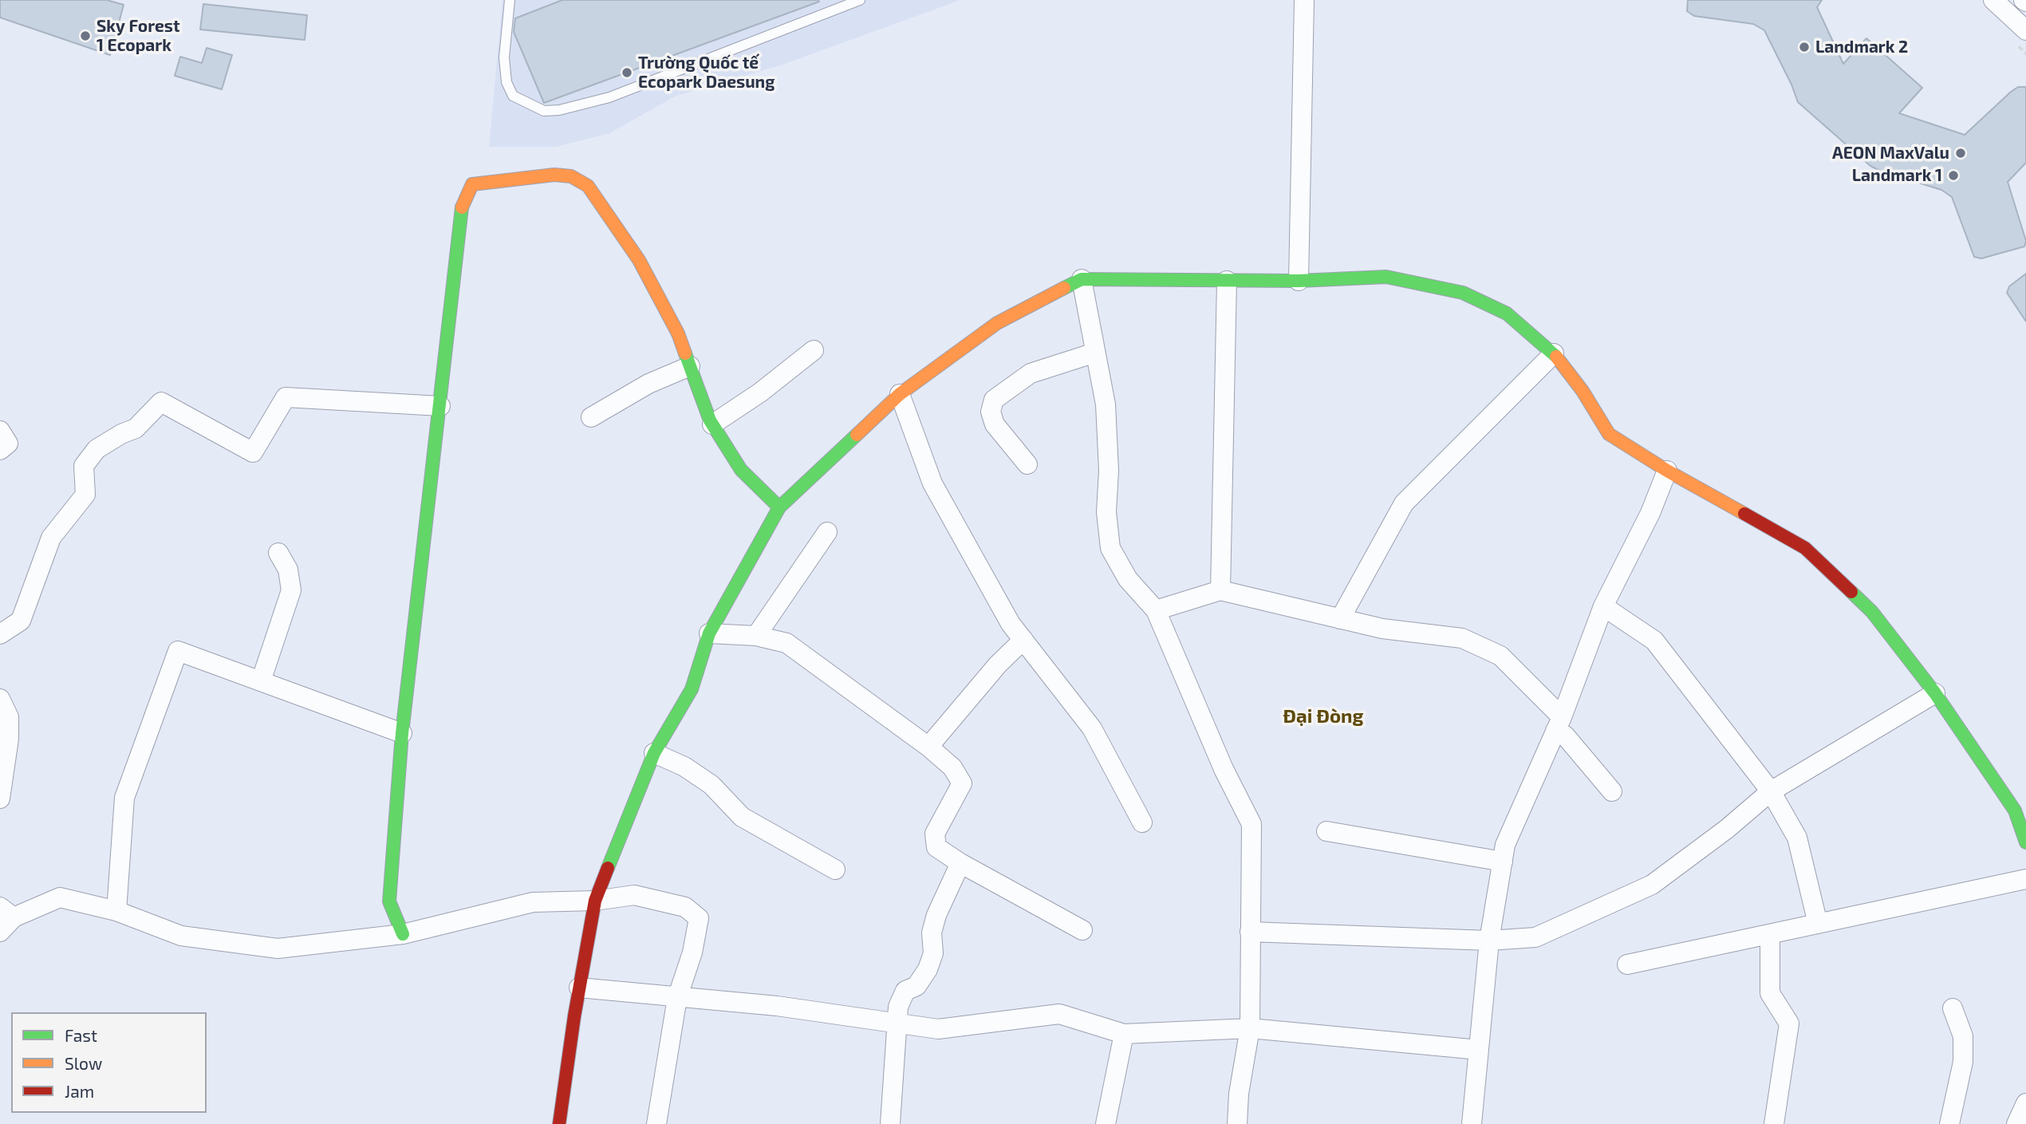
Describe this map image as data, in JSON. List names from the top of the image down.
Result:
{
  "districts": ["Đại Đòng"],
  "places": [
    "Sky Forest 1 Ecopark",
    "Landmark 2",
    "Trường Quốc tế Ecopark Daesung",
    "AEON MaxValu",
    "Landmark 1"
  ],
  "legend": ["Fast", "Slow", "Jam"]
}
